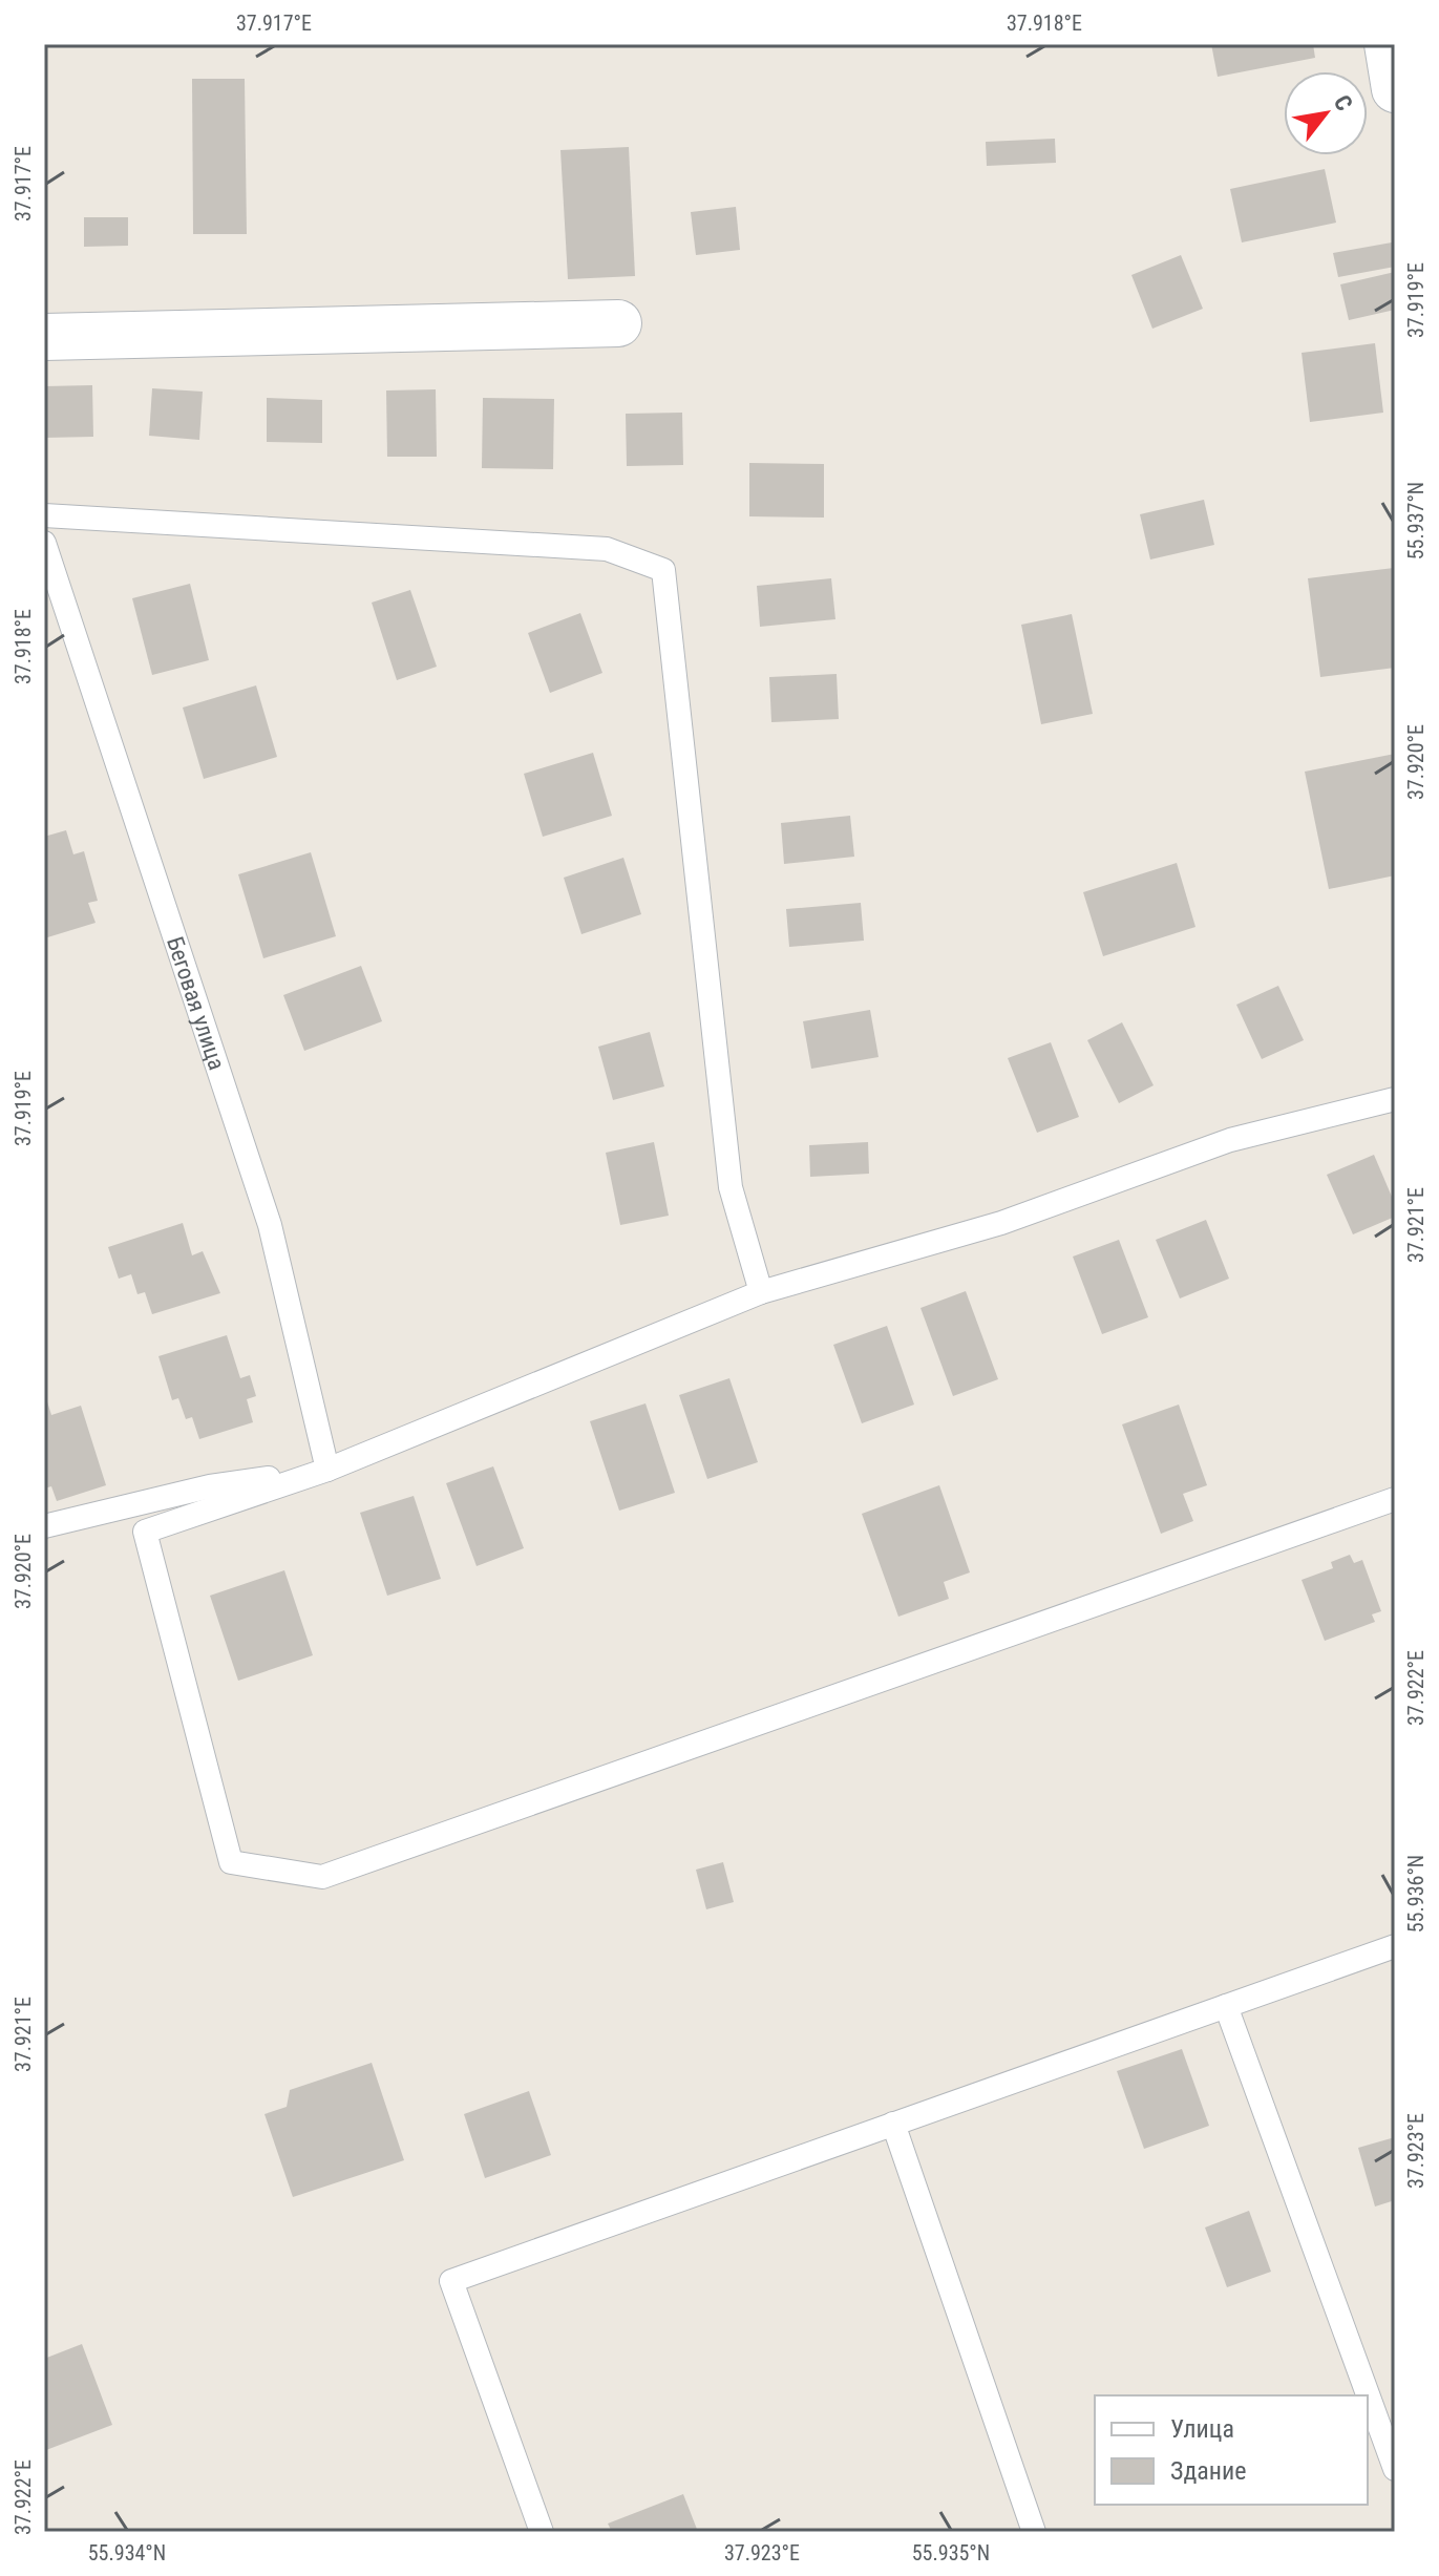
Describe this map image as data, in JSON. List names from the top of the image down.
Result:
{
  "streets": {
    "lane": ["Беговая улица"]
  },
  "legend": ["Улица", "Здание"],
  "north": "top right",
  "coordinates": [
    "37.917°E",
    "37.918°E",
    "37.919°E",
    "55.937°N",
    "37.920°E",
    "37.921°E",
    "37.922°E",
    "55.936°N",
    "37.923°E",
    "55.934°N",
    "55.935°N"
  ]
}
